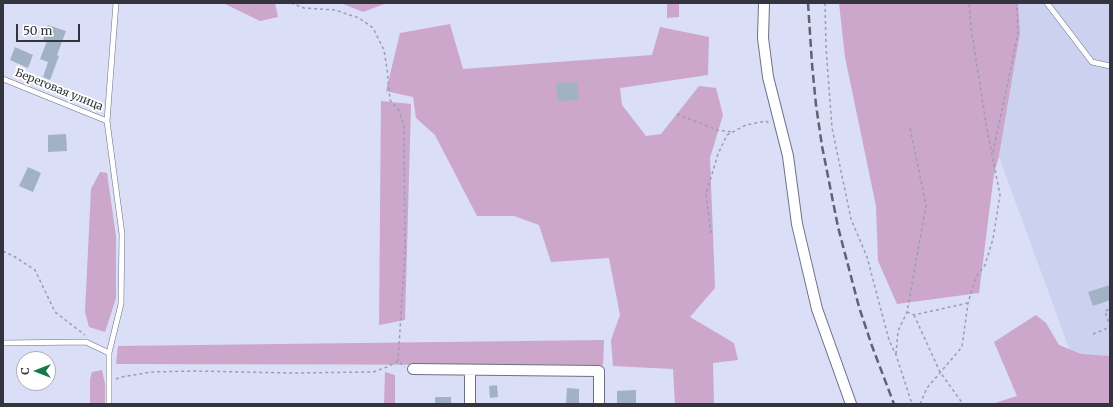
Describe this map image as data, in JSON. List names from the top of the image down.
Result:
{
  "streets": {
    "lane": ["Береговая улица"]
  },
  "scale_bar": "50 m",
  "north": "left"
}
